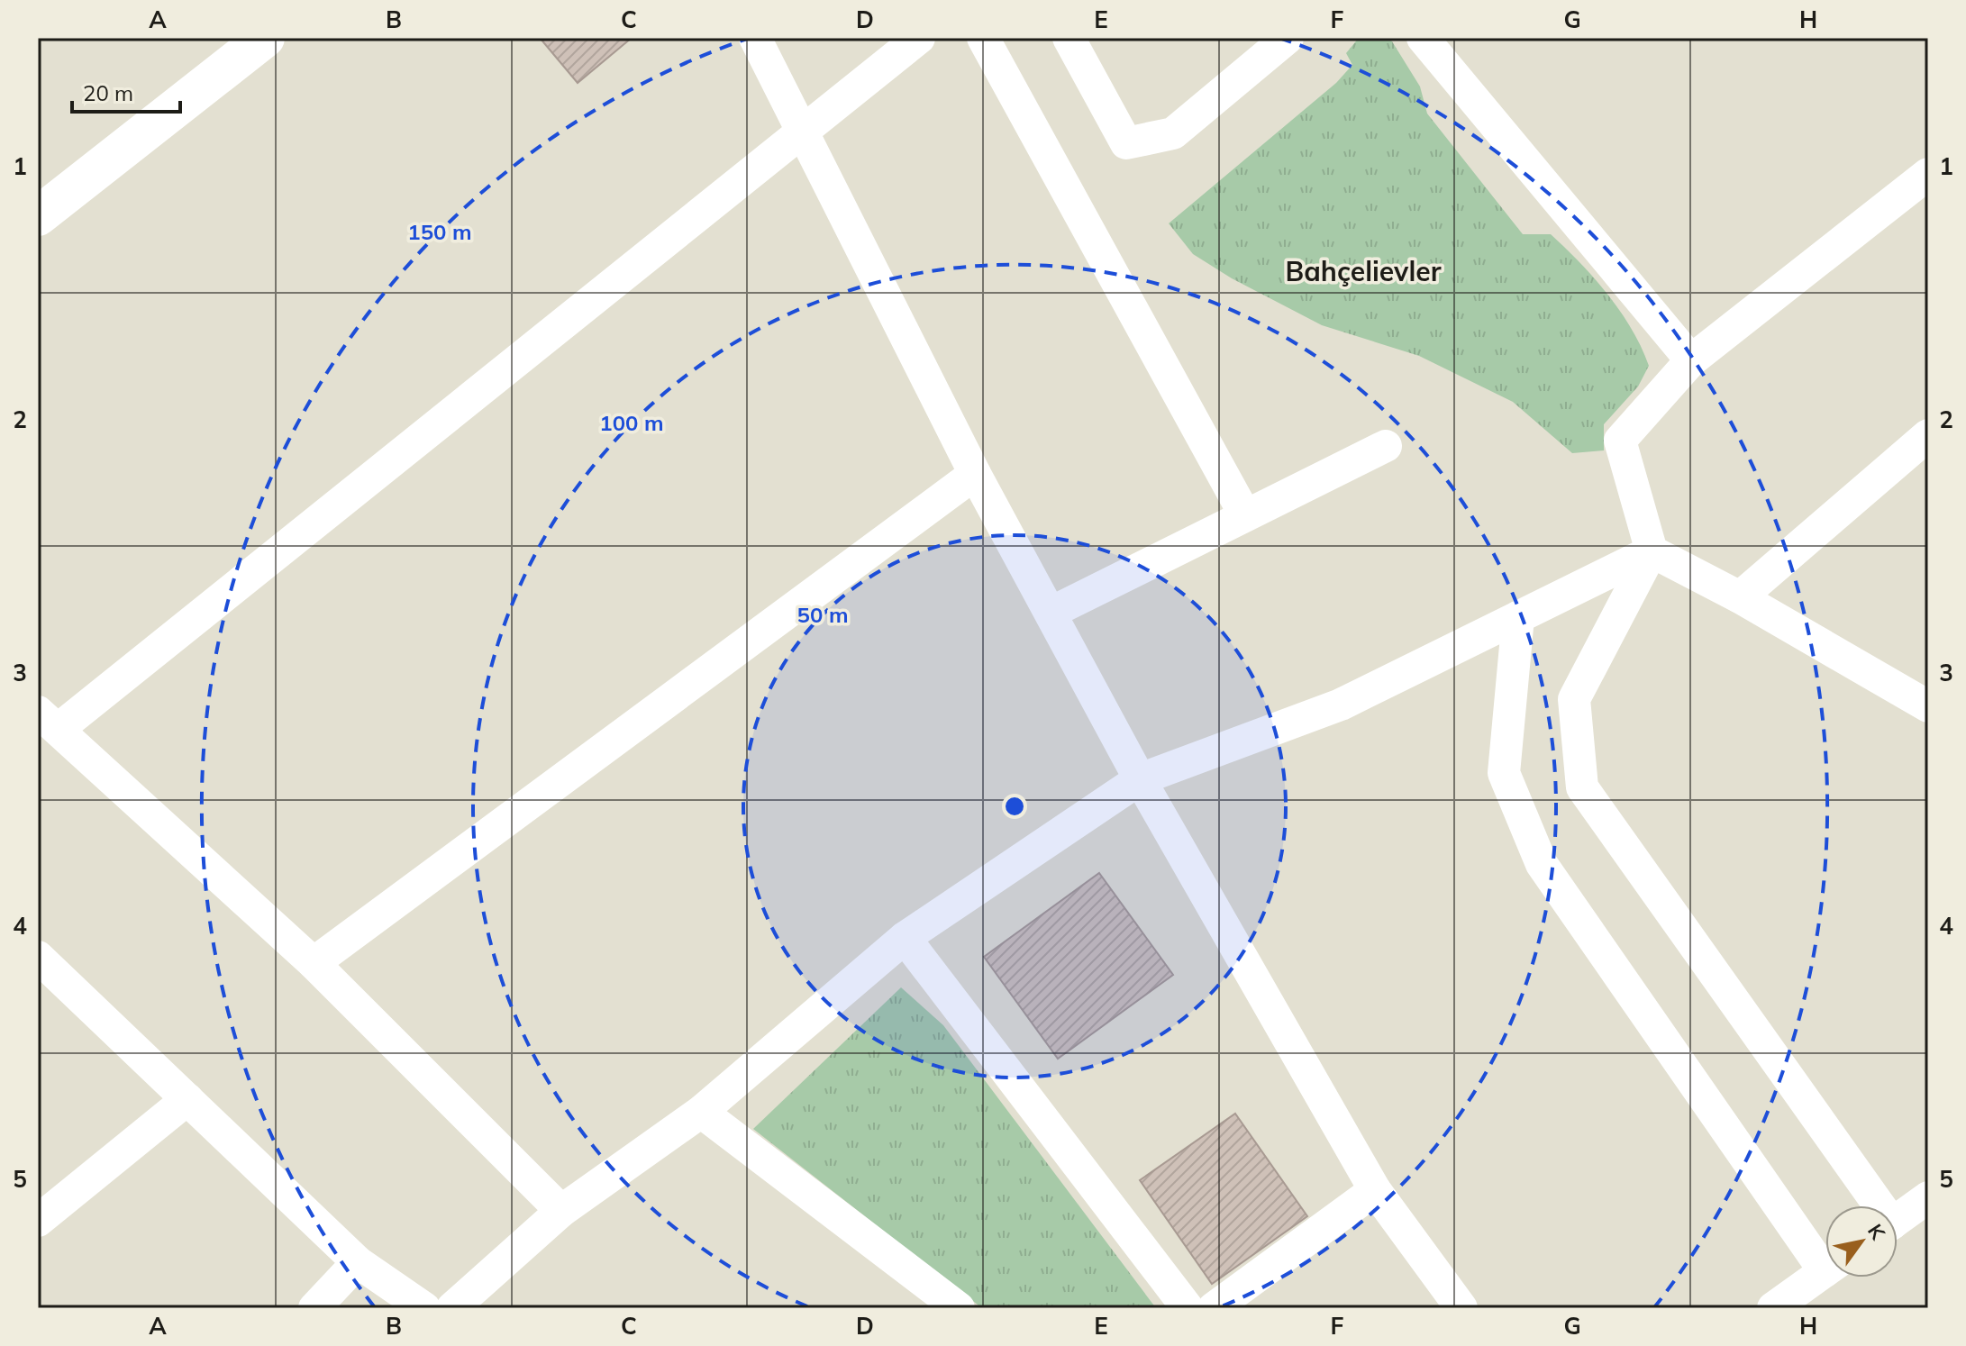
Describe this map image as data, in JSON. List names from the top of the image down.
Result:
{
  "districts": ["Bahçelievler"],
  "scale_bar": "20 m",
  "north": "top right",
  "grid": {
    "columns": [
      "A",
      "B",
      "C",
      "D",
      "E",
      "F",
      "G",
      "H"
    ],
    "rows": [
      "1",
      "2",
      "3",
      "4",
      "5"
    ]
  },
  "rings": ["150 m", "100 m", "50 m"]
}
